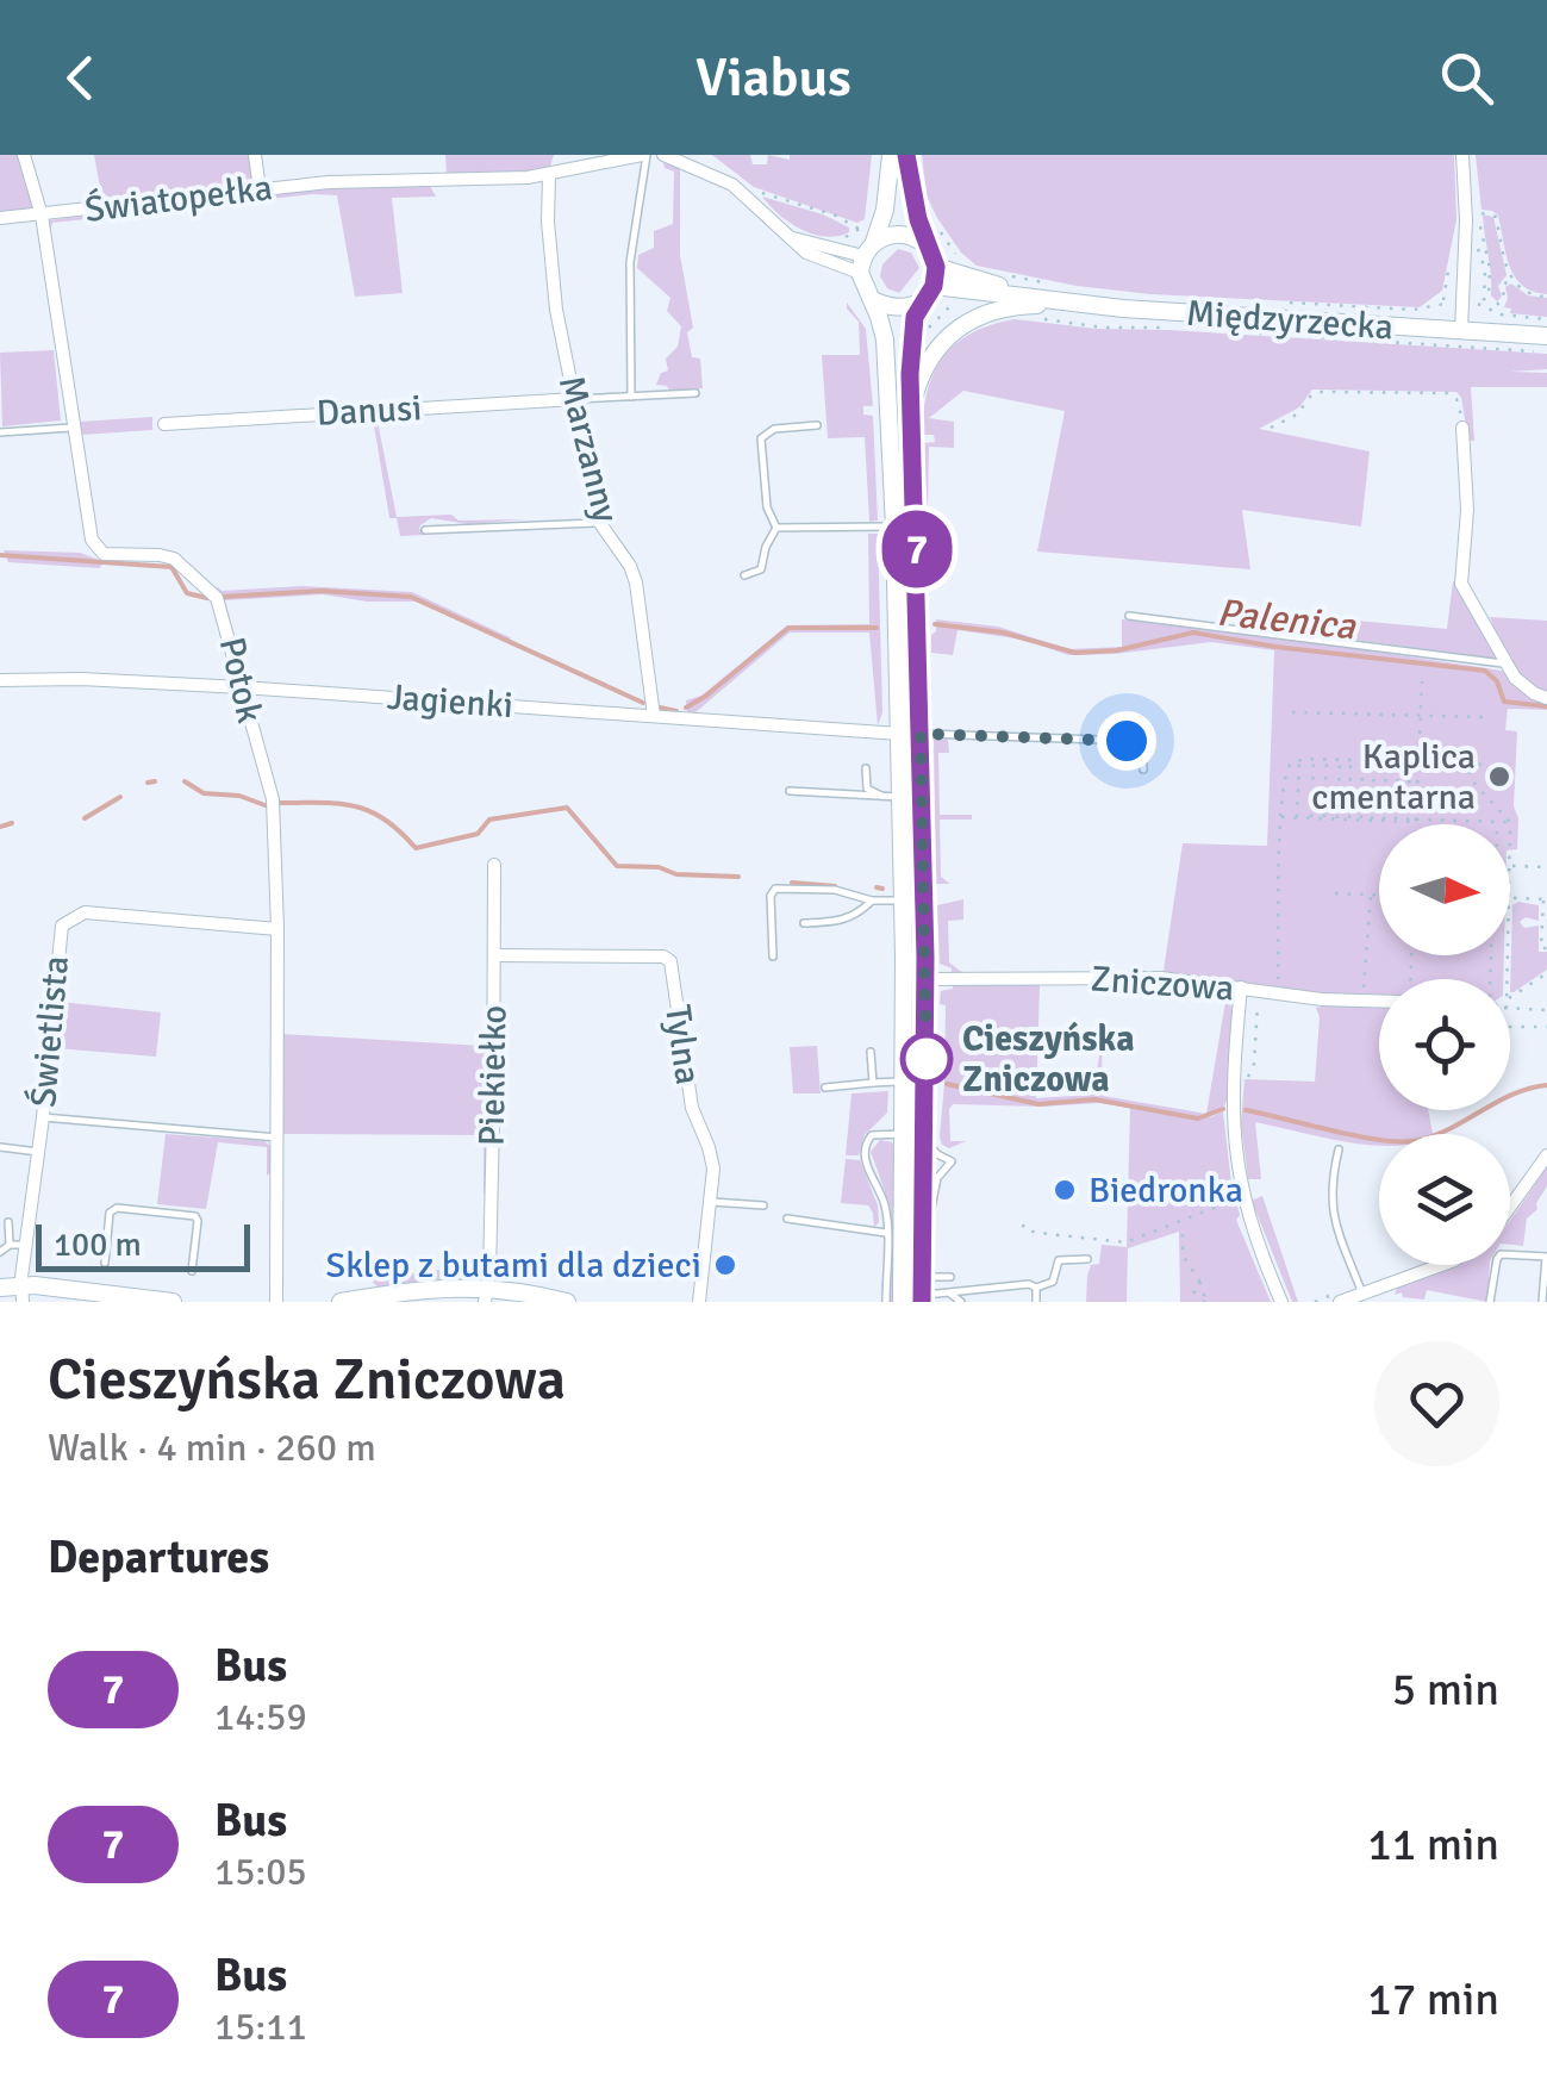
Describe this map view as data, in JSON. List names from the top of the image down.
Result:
{
  "streets": {
    "main road": ["Międzyrzecka"],
    "street": [
      "Światopełka",
      "Danusi",
      "Marzanny",
      "Potok",
      "Jagienki",
      "Zniczowa",
      "Świetlista",
      "Tylna",
      "Piekiełko"
    ]
  },
  "crossings": [
    ["Światopełka", "Marzanny"],
    ["Światopełka", "Potok"],
    ["Danusi", "Marzanny"],
    ["Marzanny", "Jagienki"],
    ["Potok", "Jagienki"],
    ["Potok", "Świetlista"],
    ["Tylna", "Piekiełko"]
  ],
  "water": ["Palenica"],
  "places": [
    "Kaplica cmentarna",
    "Cieszyńska Zniczowa",
    "Biedronka",
    "Sklep z butami dla dzieci"
  ],
  "lines": ["bus line 7"],
  "scale_bar": "100 m",
  "north": "right",
  "page": {
    "header": "Viabus",
    "on_map": "7",
    "scale": "100 m",
    "heading": [
      ["Cieszyńska Zniczowa", "Walk · 4 min · 260 m"],
      "Departures"
    ],
    "list": [
      {
        "mark": "7",
        "name": "Bus",
        "note": "14:59",
        "value": "5 min"
      },
      {
        "mark": "7",
        "name": "Bus",
        "note": "15:05",
        "value": "11 min"
      },
      {
        "mark": "7",
        "name": "Bus",
        "note": "15:11",
        "value": "17 min"
      }
    ]
  }
}
